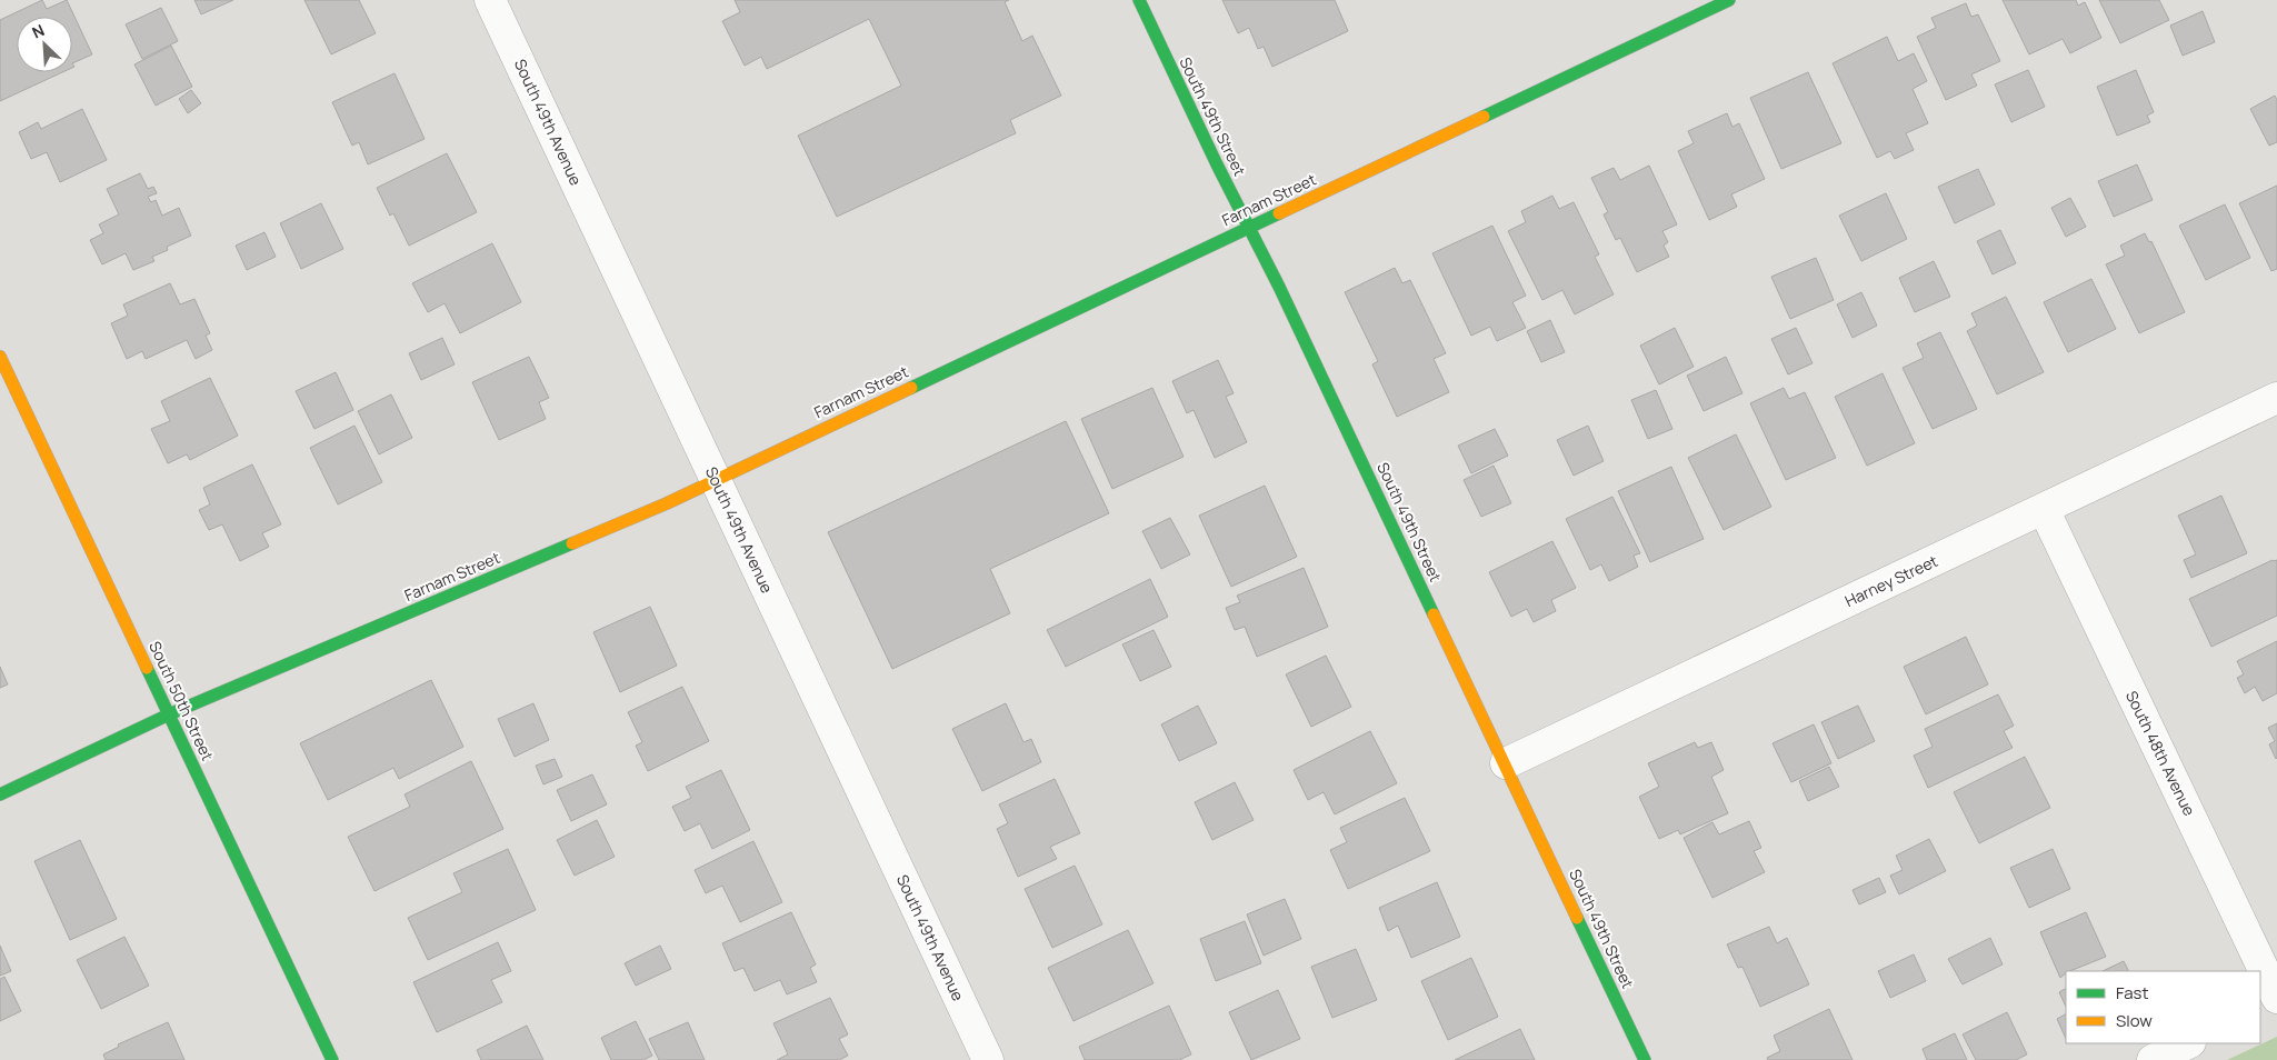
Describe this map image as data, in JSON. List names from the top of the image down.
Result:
{
  "streets": {
    "main road": ["South 49th Street", "Farnam Street", "South 50th Street"],
    "street": ["South 49th Avenue", "Harney Street", "South 48th Avenue"]
  },
  "crossings": [
    ["South 49th Street", "Farnam Street"],
    ["South 49th Street", "Harney Street"],
    ["South 49th Avenue", "Farnam Street"],
    ["Farnam Street", "South 50th Street"],
    ["Harney Street", "South 48th Avenue"]
  ],
  "legend": ["Fast", "Slow"],
  "north": "top left"
}
